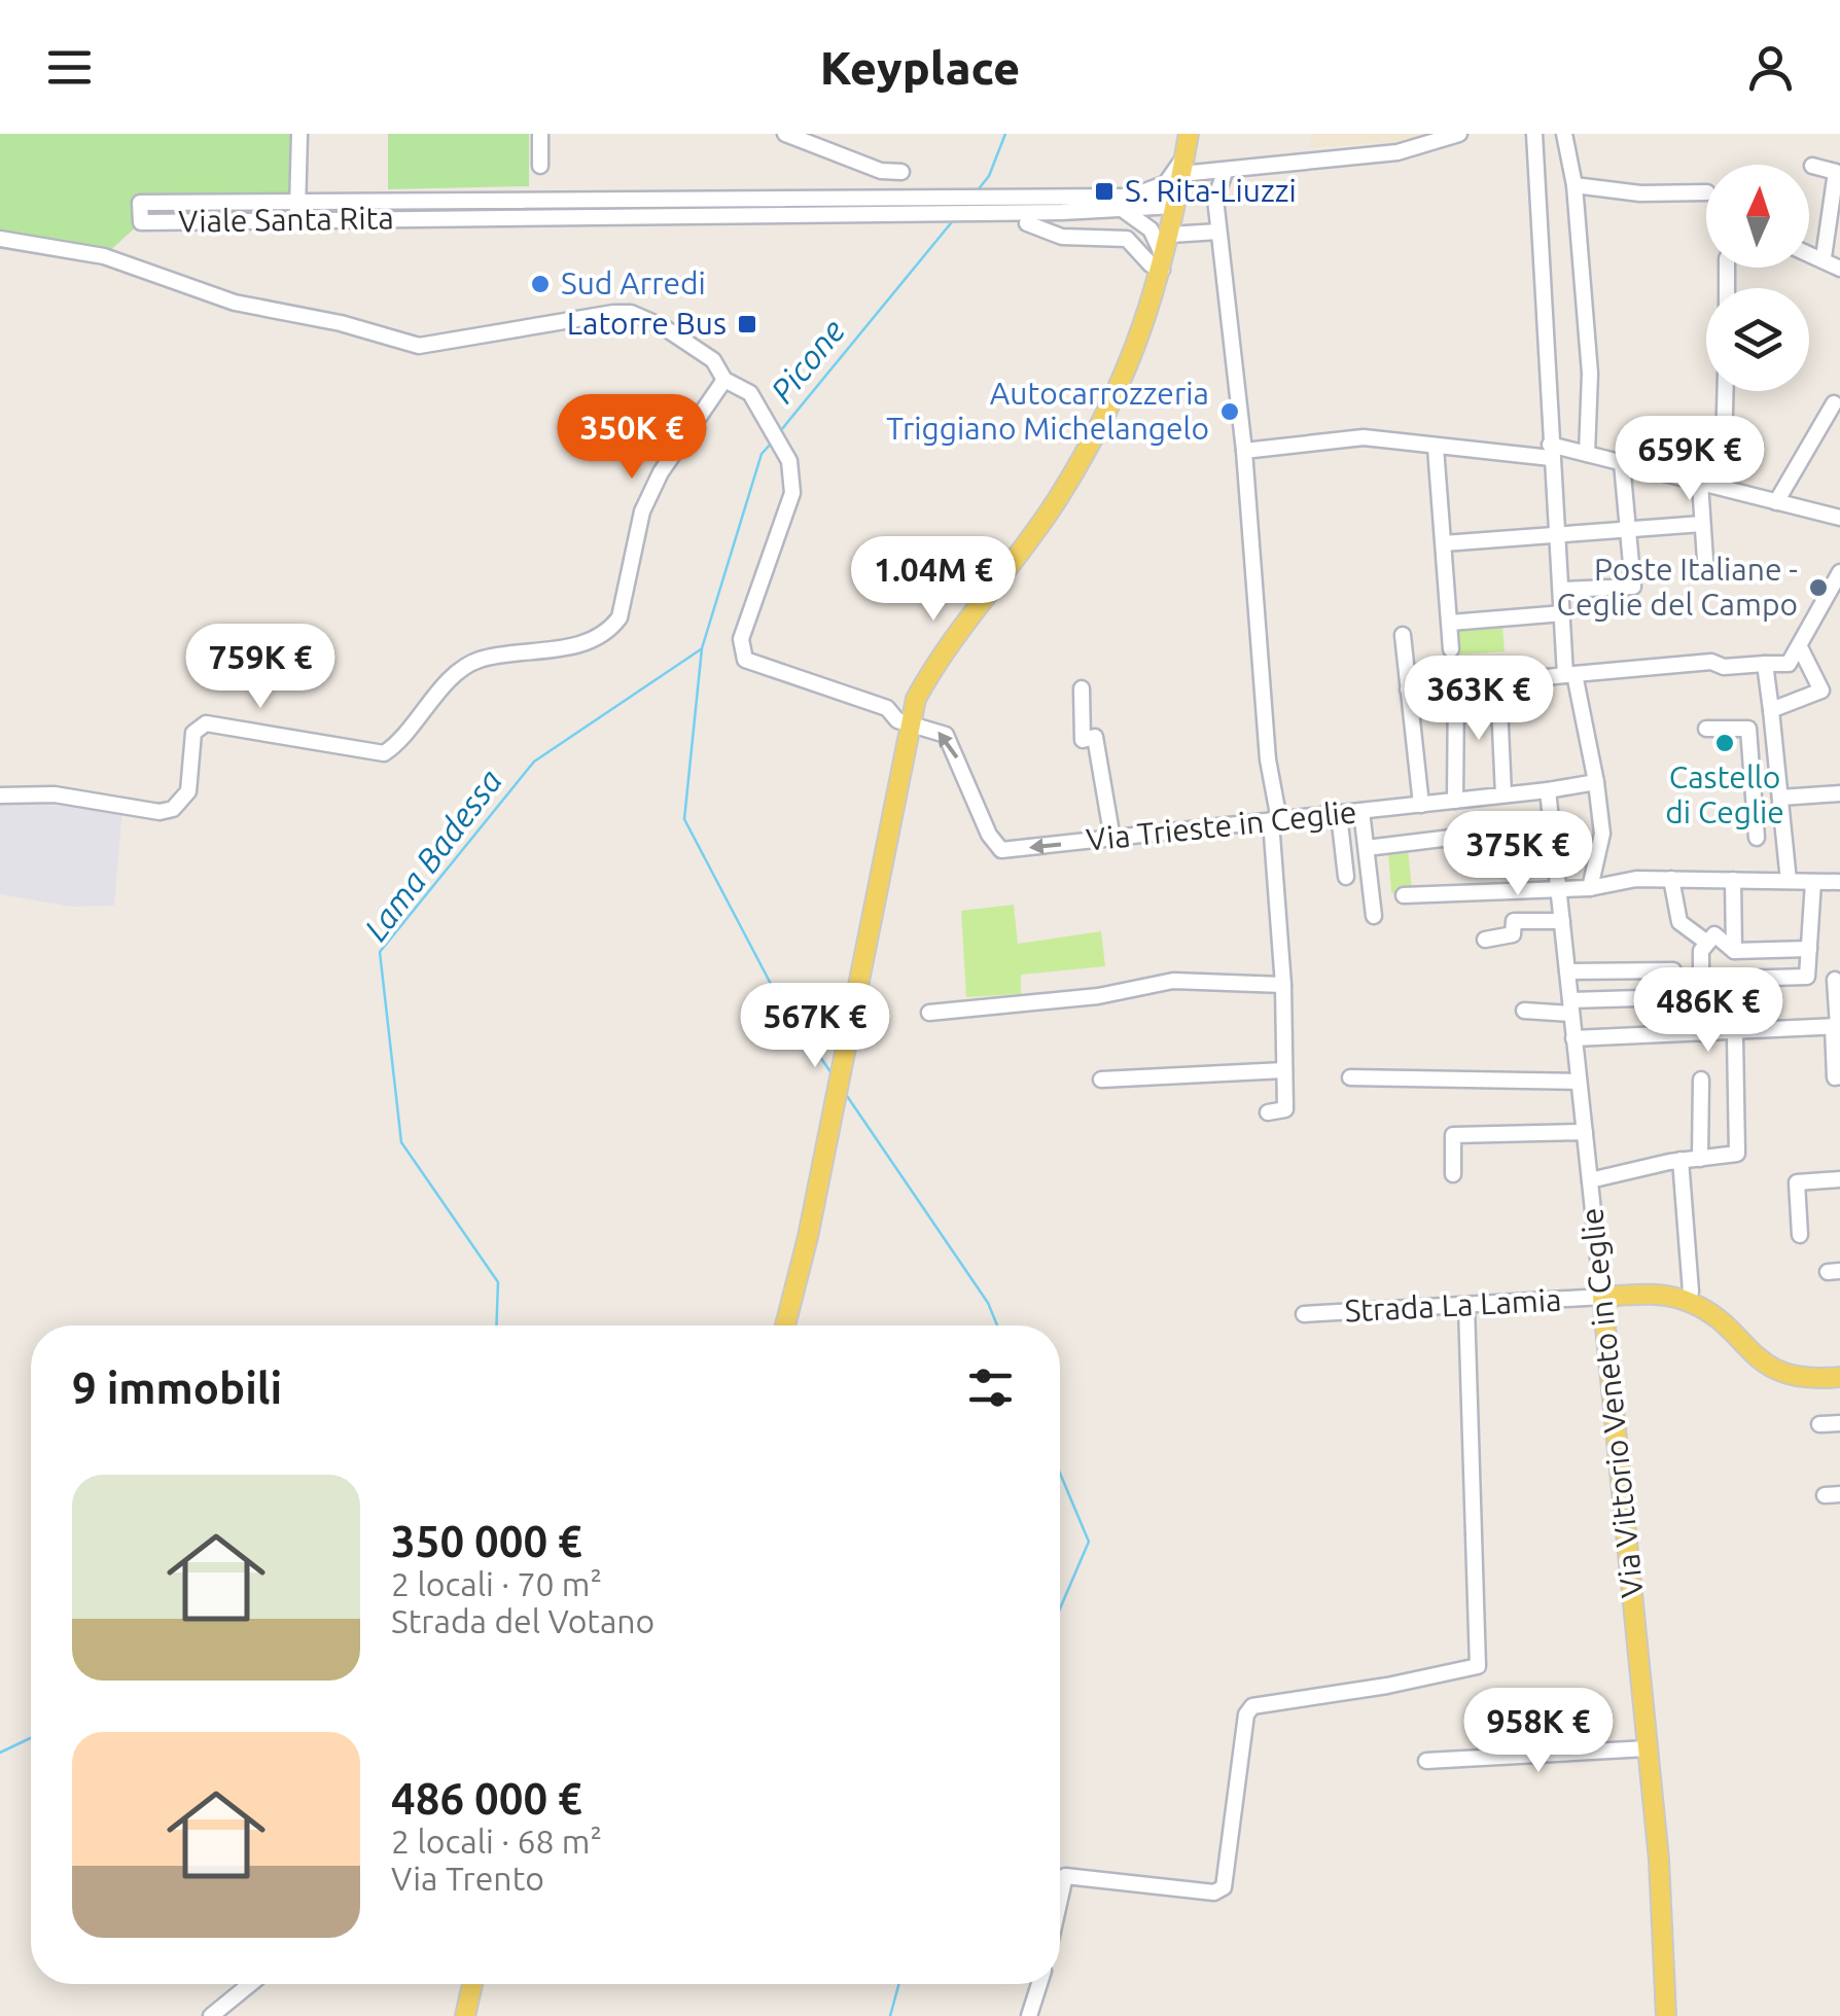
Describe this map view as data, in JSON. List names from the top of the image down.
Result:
{
  "streets": {
    "main road": ["Via Vittorio Veneto in Ceglie"],
    "street": ["Viale Santa Rita", "Via Trieste in Ceglie", "Strada La Lamia"]
  },
  "crossings": [
    ["Via Trieste in Ceglie", "Via Vittorio Veneto in Ceglie"],
    ["Strada La Lamia", "Via Vittorio Veneto in Ceglie"]
  ],
  "water": ["Picone", "Lama Badessa"],
  "places": {
    "transit": ["S. Rita-Liuzzi", "Latorre Bus"],
    "other": [
      "Sud Arredi",
      "Autocarrozzeria Triggiano Michelangelo",
      "Poste Italiane - Ceglie del Campo",
      "Castello di Ceglie"
    ]
  },
  "north": "top",
  "page": {
    "header": "Keyplace",
    "price": [
      "350K €",
      "659K €",
      "1.04M €",
      "759K €",
      "363K €",
      "375K €",
      "486K €",
      "567K €",
      "958K €"
    ],
    "heading": "9 immobili",
    "list": [
      {
        "name": "350 000 €",
        "note": "2 locali · 70 m² · Strada del Votano"
      },
      {
        "name": "486 000 €",
        "note": "2 locali · 68 m² · Via Trento"
      }
    ]
  }
}
